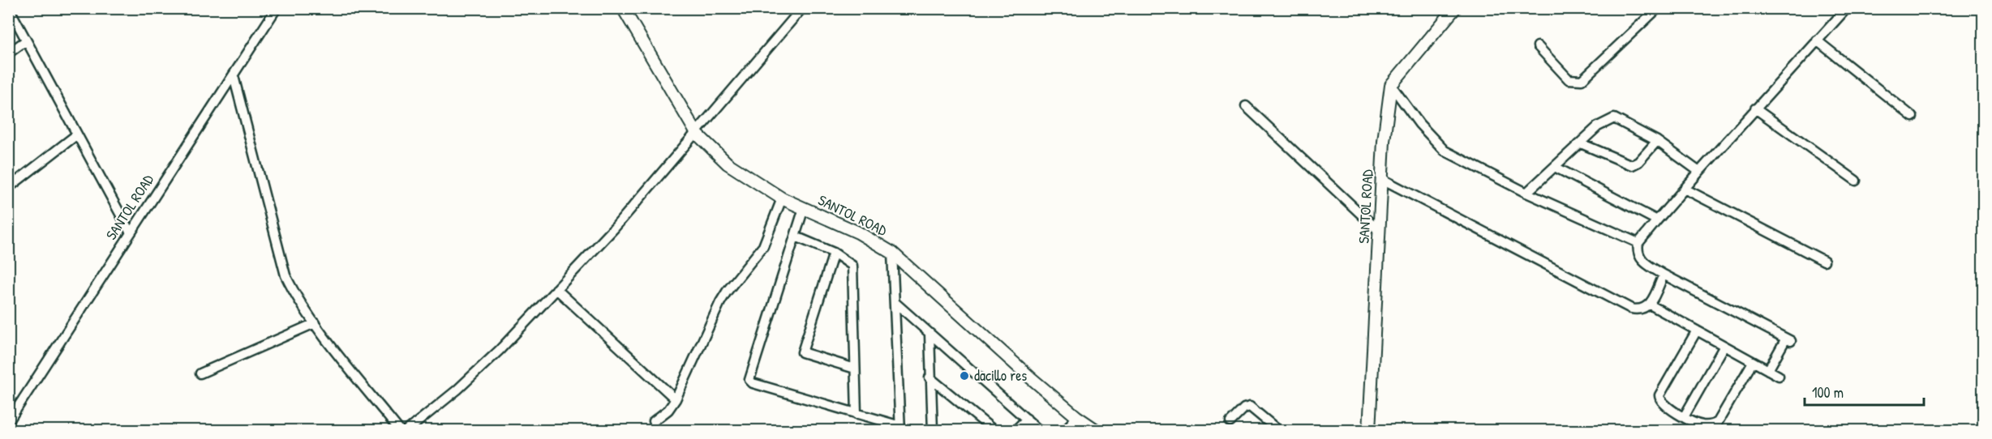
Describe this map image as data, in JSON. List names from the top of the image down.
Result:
{
  "streets": {
    "street": ["SANTOL ROAD"]
  },
  "places": ["dacillo res"],
  "scale_bar": "100 m"
}
